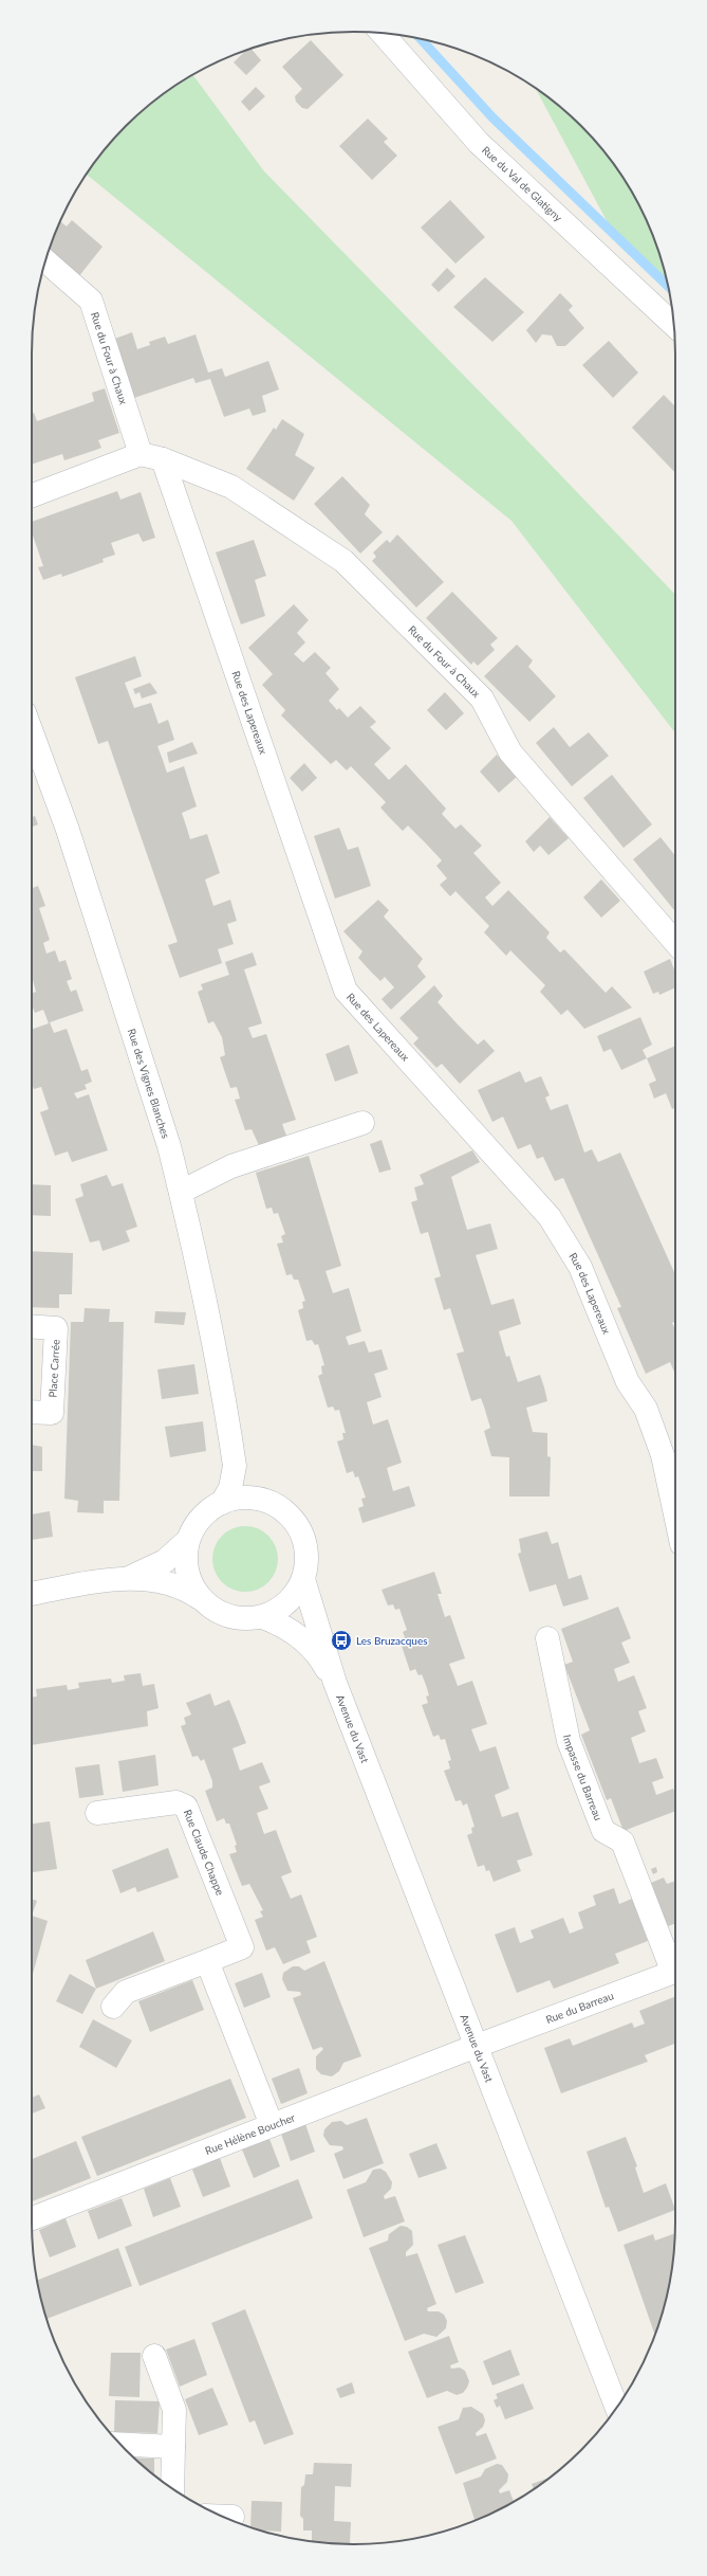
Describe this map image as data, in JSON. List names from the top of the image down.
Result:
{
  "streets": {
    "street": [
      "Rue du Val de Glatigny",
      "Rue du Four à Chaux",
      "Rue des Lapereaux",
      "Rue des Vignes Blanches",
      "Place Carrée",
      "Avenue du Vast",
      "Impasse du Barreau",
      "Rue Claude Chappe",
      "Rue du Barreau",
      "Rue Hélène Boucher"
    ]
  },
  "crossings": [
    ["Rue du Four à Chaux", "Rue des Lapereaux"],
    ["Rue des Vignes Blanches", "Avenue du Vast"],
    ["Avenue du Vast", "Rue du Barreau"],
    ["Avenue du Vast", "Rue Hélène Boucher"],
    ["Rue du Barreau", "Rue Hélène Boucher"]
  ],
  "places": {
    "bus stop": ["Les Bruzacques"]
  }
}
